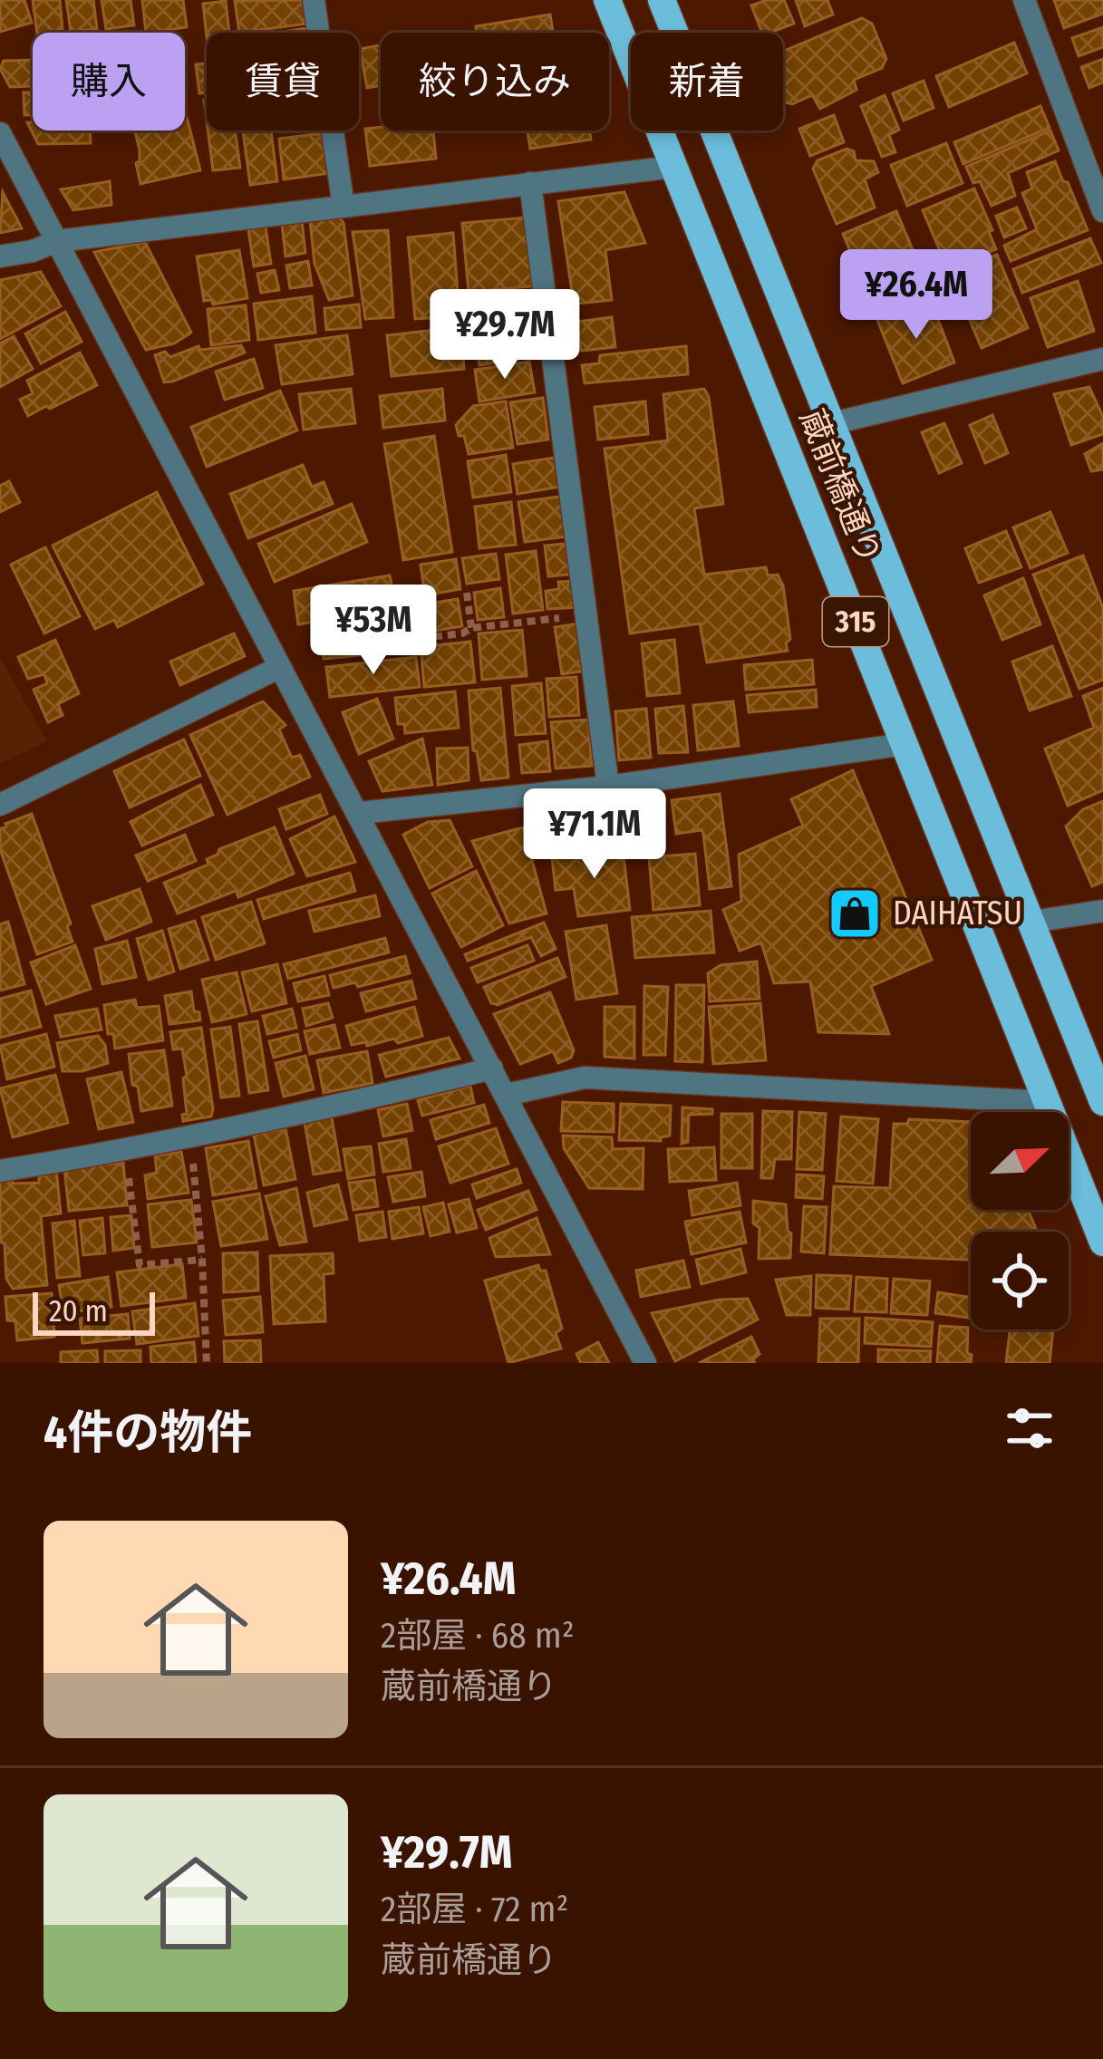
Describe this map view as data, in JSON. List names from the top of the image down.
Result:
{
  "streets": {
    "main road": ["蔵前橋通り", "315"]
  },
  "places": {
    "shop": ["DAIHATSU"]
  },
  "scale_bar": "20 m",
  "north": "top right",
  "page": {
    "chip": [
      "購入",
      "賃貸",
      "絞り込み",
      "新着"
    ],
    "price": [
      "¥26.4M",
      "¥29.7M",
      "¥53M",
      "¥71.1M"
    ],
    "scale": "20 m",
    "heading": "4件の物件",
    "list": [
      {
        "name": "¥26.4M",
        "note": "2部屋 · 68 m² · 蔵前橋通り"
      },
      {
        "name": "¥29.7M",
        "note": "2部屋 · 72 m² · 蔵前橋通り"
      }
    ]
  }
}
